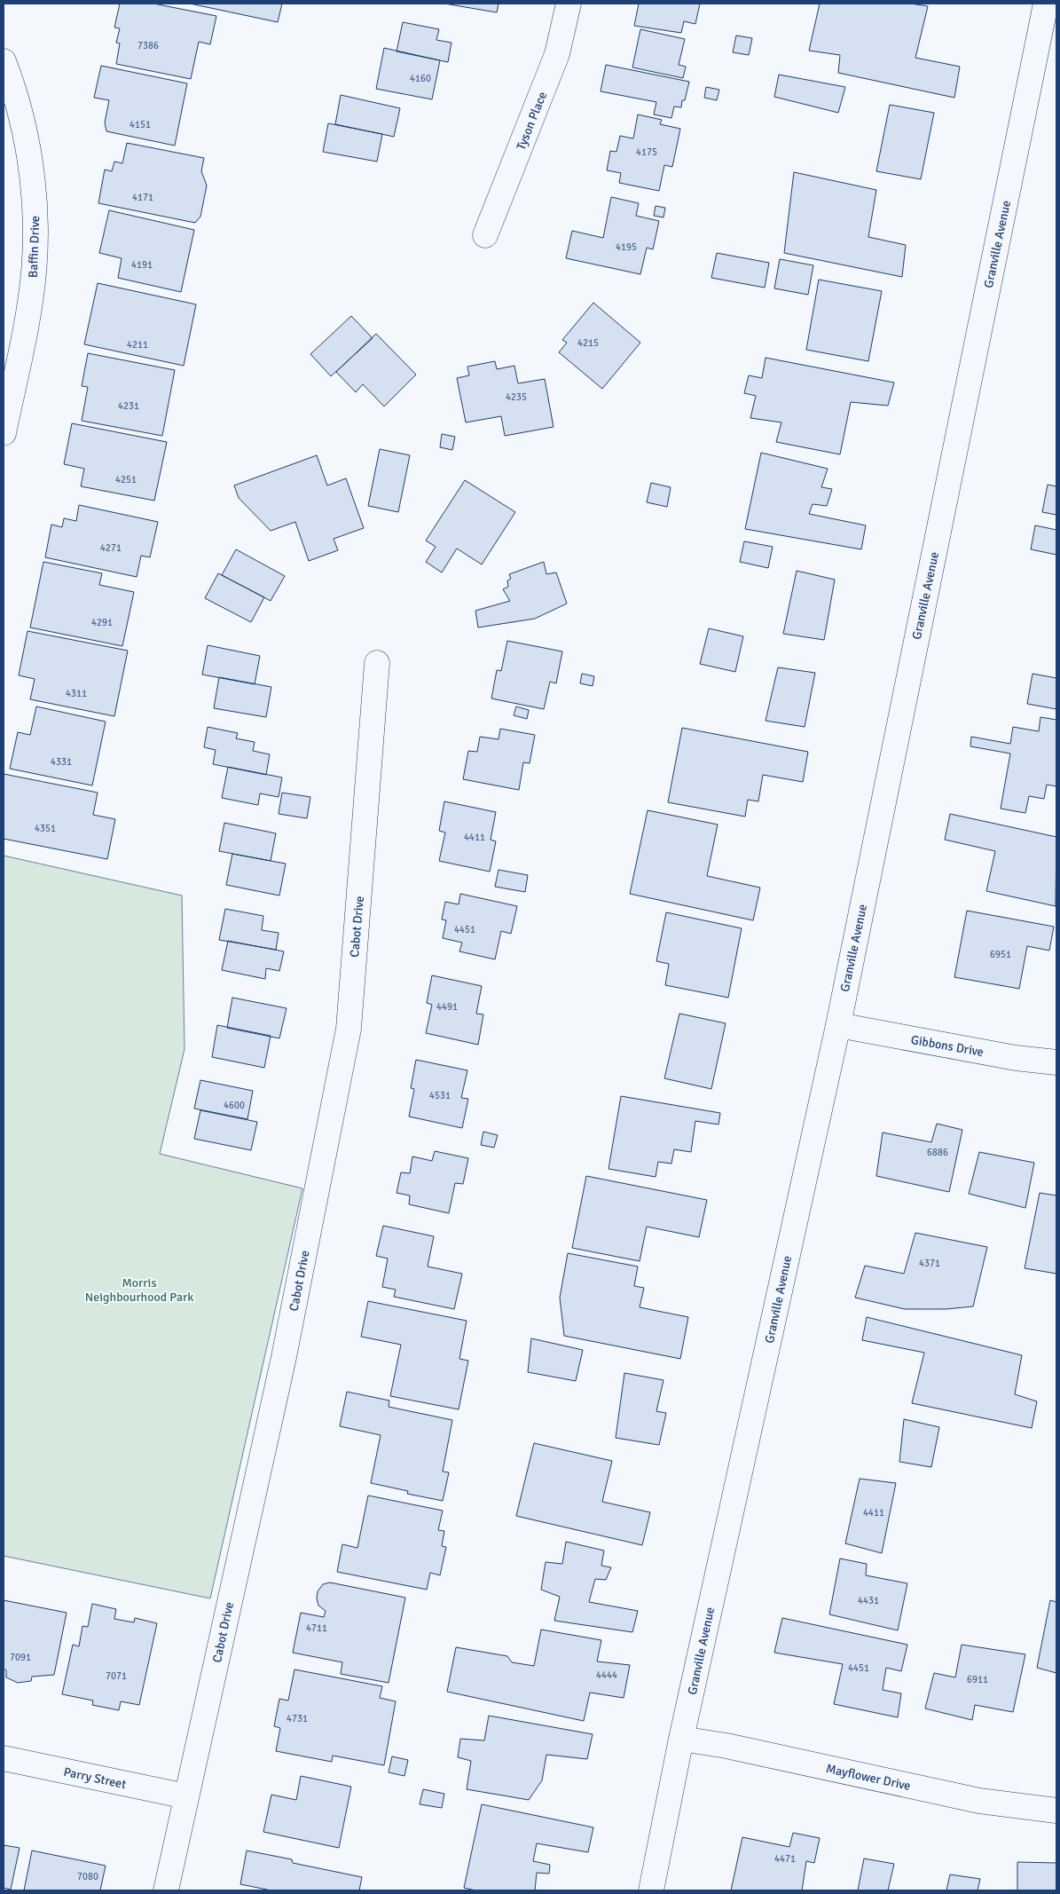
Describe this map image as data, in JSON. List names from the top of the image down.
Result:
{
  "streets": {
    "street": [
      "Tyson Place",
      "Granville Avenue",
      "Baffin Drive",
      "Cabot Drive",
      "Gibbons Drive",
      "Mayflower Drive",
      "Parry Street"
    ]
  },
  "crossings": [
    ["Granville Avenue", "Gibbons Drive"],
    ["Granville Avenue", "Mayflower Drive"],
    ["Cabot Drive", "Parry Street"]
  ],
  "parks": ["Morris Neighbourhood Park"],
  "house_numbers": [
    "7386",
    "4160",
    "4151",
    "4175",
    "4171",
    "4195",
    "4191",
    "4215",
    "4211",
    "4235",
    "4231",
    "4251",
    "4271",
    "4291",
    "4311",
    "4331",
    "4351",
    "4411",
    "4451",
    "6951",
    "4491",
    "4531",
    "4600",
    "6886",
    "4371",
    "4411",
    "4431",
    "4711",
    "7091",
    "4451",
    "4444",
    "7071",
    "6911",
    "4731",
    "4471",
    "7080"
  ]
}
